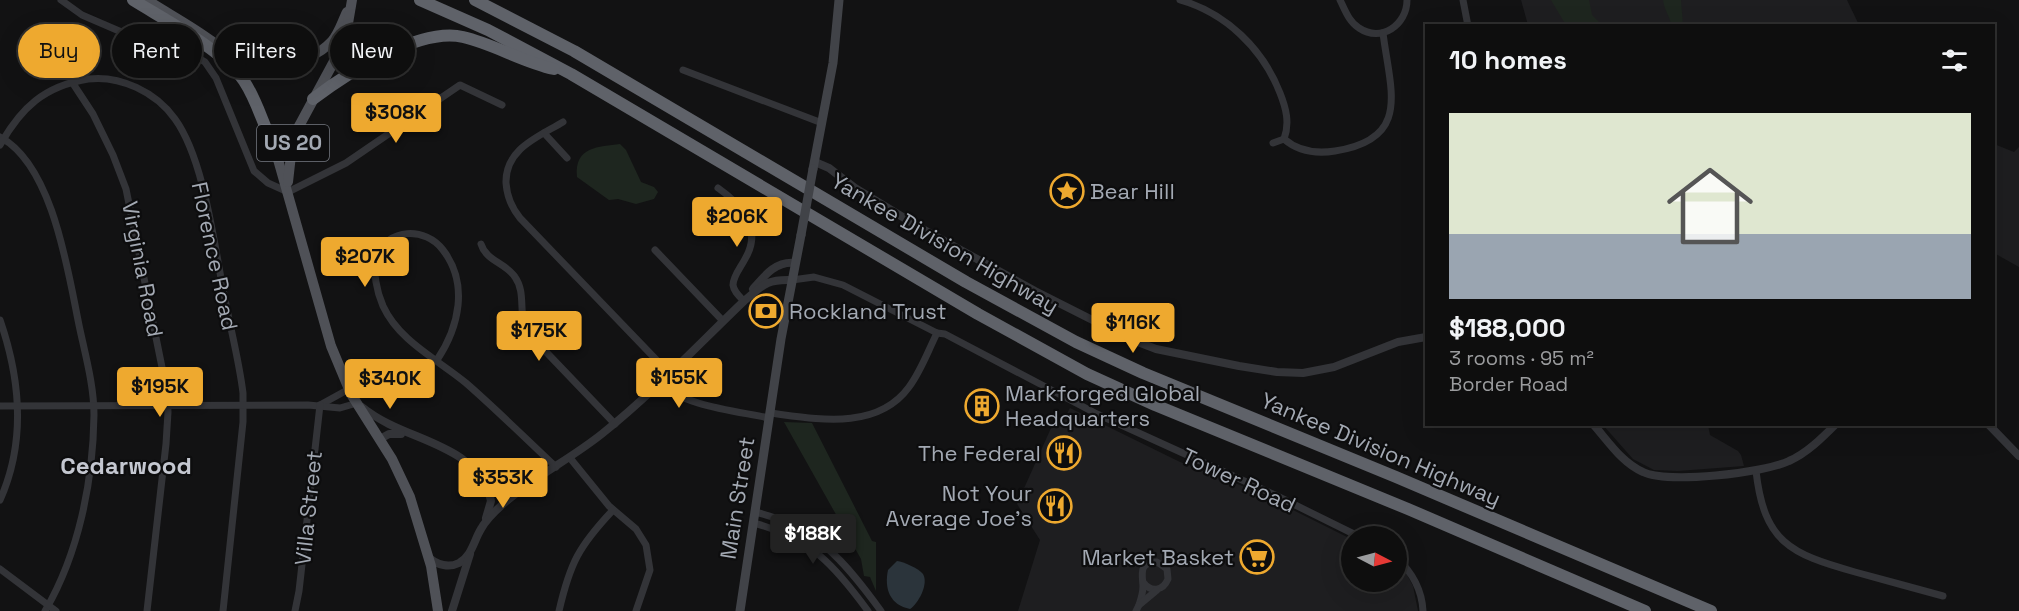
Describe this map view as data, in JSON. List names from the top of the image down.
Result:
{
  "streets": {
    "highway": ["Yankee Division Highway"],
    "main road": ["US 20", "Main Street"],
    "street": [
      "Florence Road",
      "Virginia Road",
      "Tower Road",
      "Villa Street"
    ]
  },
  "crossings": [
    ["Florence Road", "Virginia Road"],
    ["Tower Road", "Main Street"]
  ],
  "districts": ["Cedarwood"],
  "places": {
    "place": ["Bear Hill"],
    "bank": ["Rockland Trust"],
    "building": ["Markforged Global Headquarters"],
    "restaurant": ["The Federal", "Not Your Average Joe's"],
    "supermarket": ["Market Basket"]
  },
  "north": "right",
  "page": {
    "chip": [
      "Buy",
      "Rent",
      "Filters",
      "New"
    ],
    "heading": "10 homes",
    "price": [
      "$308K",
      "$206K",
      "$207K",
      "$116K",
      "$175K",
      "$155K",
      "$340K",
      "$195K",
      "$353K",
      "$188K"
    ],
    "list": [
      {
        "name": "$188,000",
        "note": "3 rooms · 95 m² · Border Road"
      }
    ]
  }
}
